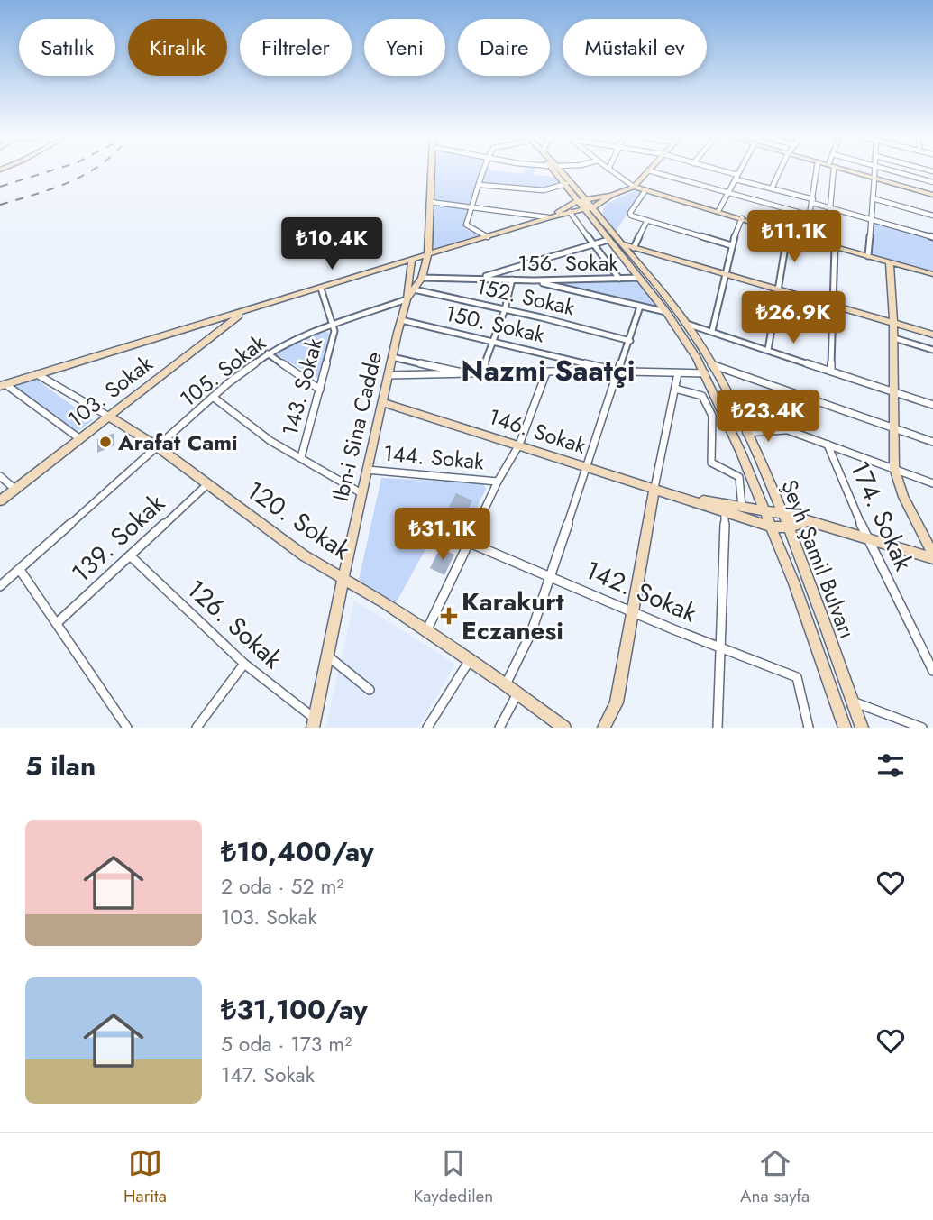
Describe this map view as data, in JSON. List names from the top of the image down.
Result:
{
  "streets": {
    "street": [
      "156. Sokak",
      "152. Sokak",
      "150. Sokak",
      "105. Sokak",
      "143. Sokak",
      "103. Sokak",
      "Ibn-i Sina Cadde",
      "146. Sokak",
      "144. Sokak",
      "174. Sokak",
      "120. Sokak",
      "139. Sokak",
      "Şeyh Şamil Bulvarı",
      "142. Sokak",
      "126. Sokak"
    ]
  },
  "crossings": [
    ["156. Sokak", "Ibn-i Sina Cadde"],
    ["156. Sokak", "Şeyh Şamil Bulvarı"],
    ["152. Sokak", "Ibn-i Sina Cadde"],
    ["150. Sokak", "Ibn-i Sina Cadde"],
    ["105. Sokak", "143. Sokak"],
    ["105. Sokak", "Ibn-i Sina Cadde"],
    ["105. Sokak", "120. Sokak"],
    ["143. Sokak", "103. Sokak"],
    ["103. Sokak", "Ibn-i Sina Cadde"],
    ["103. Sokak", "120. Sokak"],
    ["103. Sokak", "Şeyh Şamil Bulvarı"],
    ["Ibn-i Sina Cadde", "146. Sokak"],
    ["Ibn-i Sina Cadde", "144. Sokak"],
    ["Ibn-i Sina Cadde", "120. Sokak"],
    ["Ibn-i Sina Cadde", "126. Sokak"],
    ["146. Sokak", "174. Sokak"],
    ["146. Sokak", "Şeyh Şamil Bulvarı"],
    ["120. Sokak", "139. Sokak"],
    ["139. Sokak", "126. Sokak"]
  ],
  "districts": ["Nazmi Saatçi"],
  "places": {
    "other": ["Arafat Cami"],
    "health": ["Karakurt Eczanesi"]
  },
  "page": {
    "chip": [
      "Satılık",
      "Kiralık",
      "Filtreler",
      "Yeni",
      "Daire",
      "Müstakil ev"
    ],
    "price": [
      "₺11.1K",
      "₺10.4K",
      "₺26.9K",
      "₺23.4K",
      "₺31.1K"
    ],
    "heading": "5 ilan",
    "list": [
      {
        "name": "₺10,400/ay",
        "note": "2 oda · 52 m² · 103. Sokak"
      },
      {
        "name": "₺31,100/ay",
        "note": "5 oda · 173 m² · 147. Sokak"
      }
    ],
    "tabs": ["Harita", "Kaydedilen", "Ana sayfa"]
  }
}
